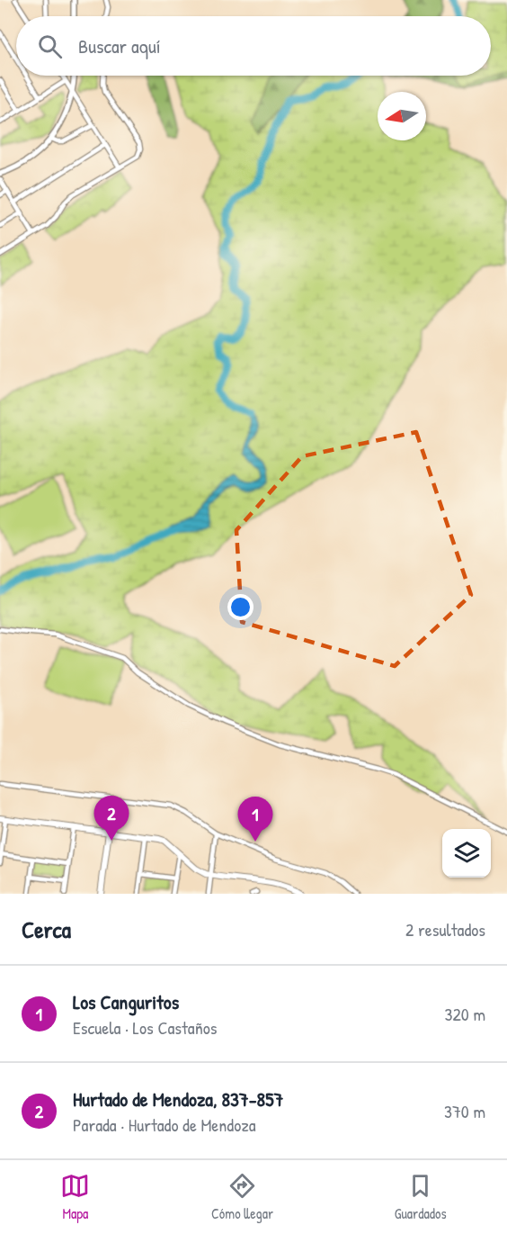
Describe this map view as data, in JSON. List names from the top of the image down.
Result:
{
  "north": "left",
  "page": {
    "search": "Buscar aquí",
    "pins": ["2", "1"],
    "heading": ["Cerca", "2 resultados"],
    "list": [
      {
        "mark": "1",
        "name": "Los Canguritos",
        "note": "Escuela · Los Castaños",
        "value": "320 m"
      },
      {
        "mark": "2",
        "name": "Hurtado de Mendoza, 837-857",
        "note": "Parada · Hurtado de Mendoza",
        "value": "370 m"
      }
    ],
    "nav": ["Mapa", "Cómo llegar", "Guardados"]
  }
}
